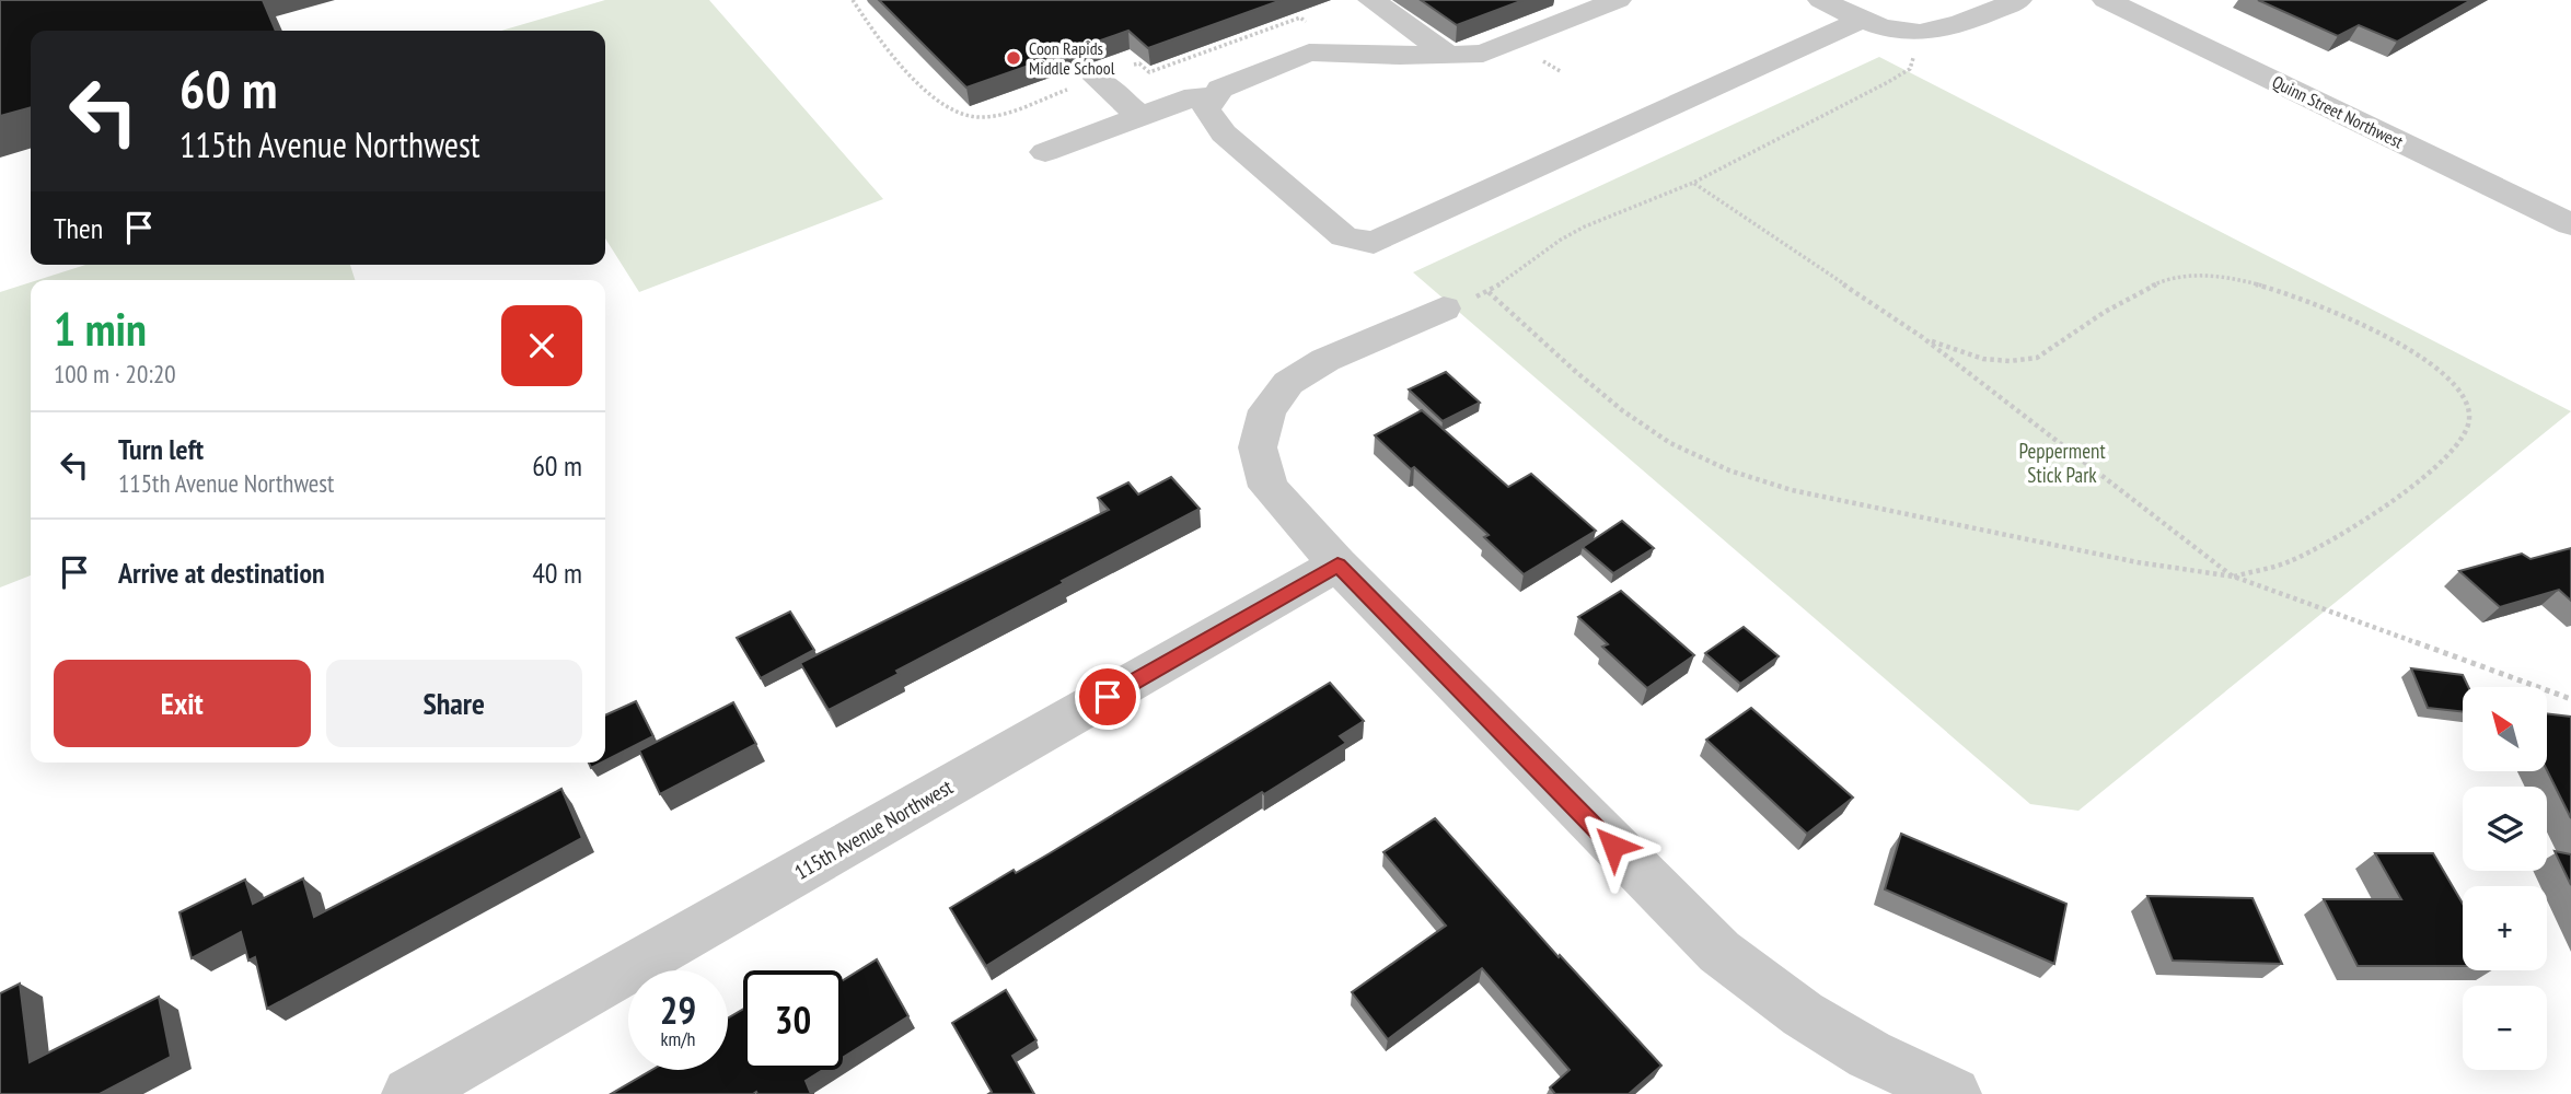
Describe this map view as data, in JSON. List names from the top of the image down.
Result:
{
  "streets": {
    "street": ["Quinn Street Northwest", "115th Avenue Northwest"]
  },
  "parks": ["Pepperment Stick Park"],
  "places": ["Coon Rapids Middle School"],
  "north": "top left",
  "page": {
    "turn": ["60 m", "115th Avenue Northwest"],
    "then": "Then",
    "heading": ["1 min", "100 m · 20:20"],
    "list": [
      {
        "name": "Turn left",
        "note": "115th Avenue Northwest",
        "value": "60 m"
      },
      {
        "name": "Arrive at destination",
        "value": "40 m"
      }
    ],
    "buttons": ["Exit", "Share"],
    "map_buttons": ["+", "−"],
    "speed": "29 km/h",
    "limit": "30"
  }
}
